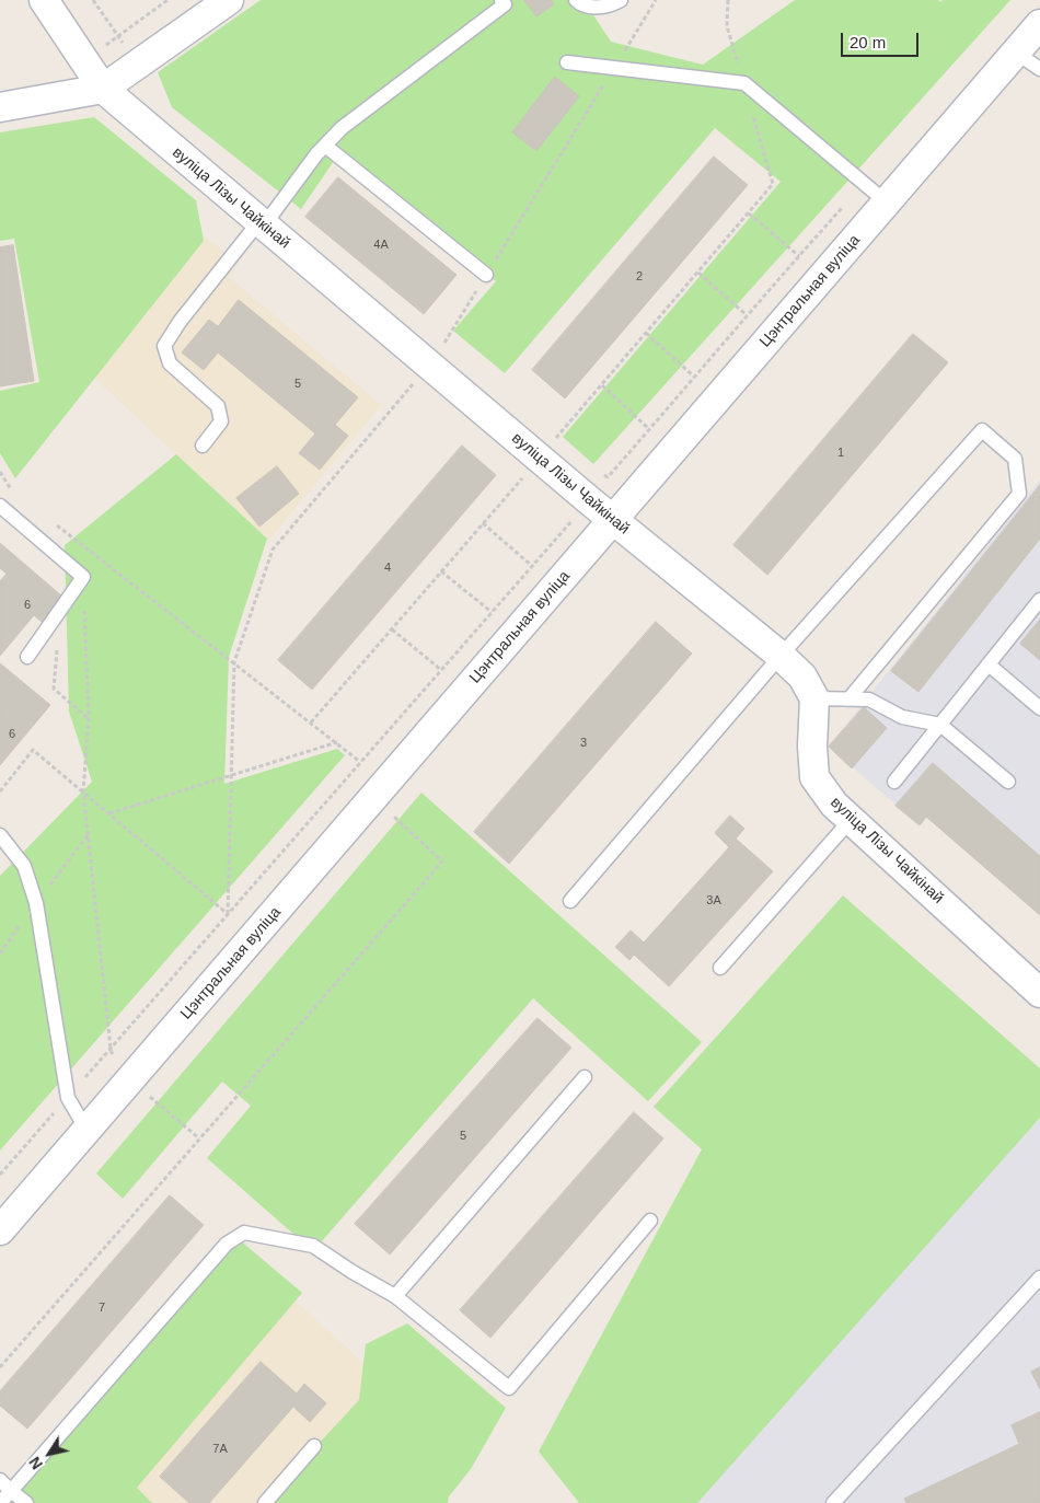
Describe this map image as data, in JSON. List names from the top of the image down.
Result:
{
  "streets": {
    "street": ["вуліца Лізы Чайкінай", "Цэнтральная вуліца"]
  },
  "crossings": [
    ["вуліца Лізы Чайкінай", "Цэнтральная вуліца"]
  ],
  "house_numbers": [
    "4А",
    "2",
    "5",
    "1",
    "4",
    "6",
    "6",
    "3",
    "3А",
    "5",
    "7",
    "7А"
  ],
  "scale_bar": "20 m",
  "north": "bottom left"
}
